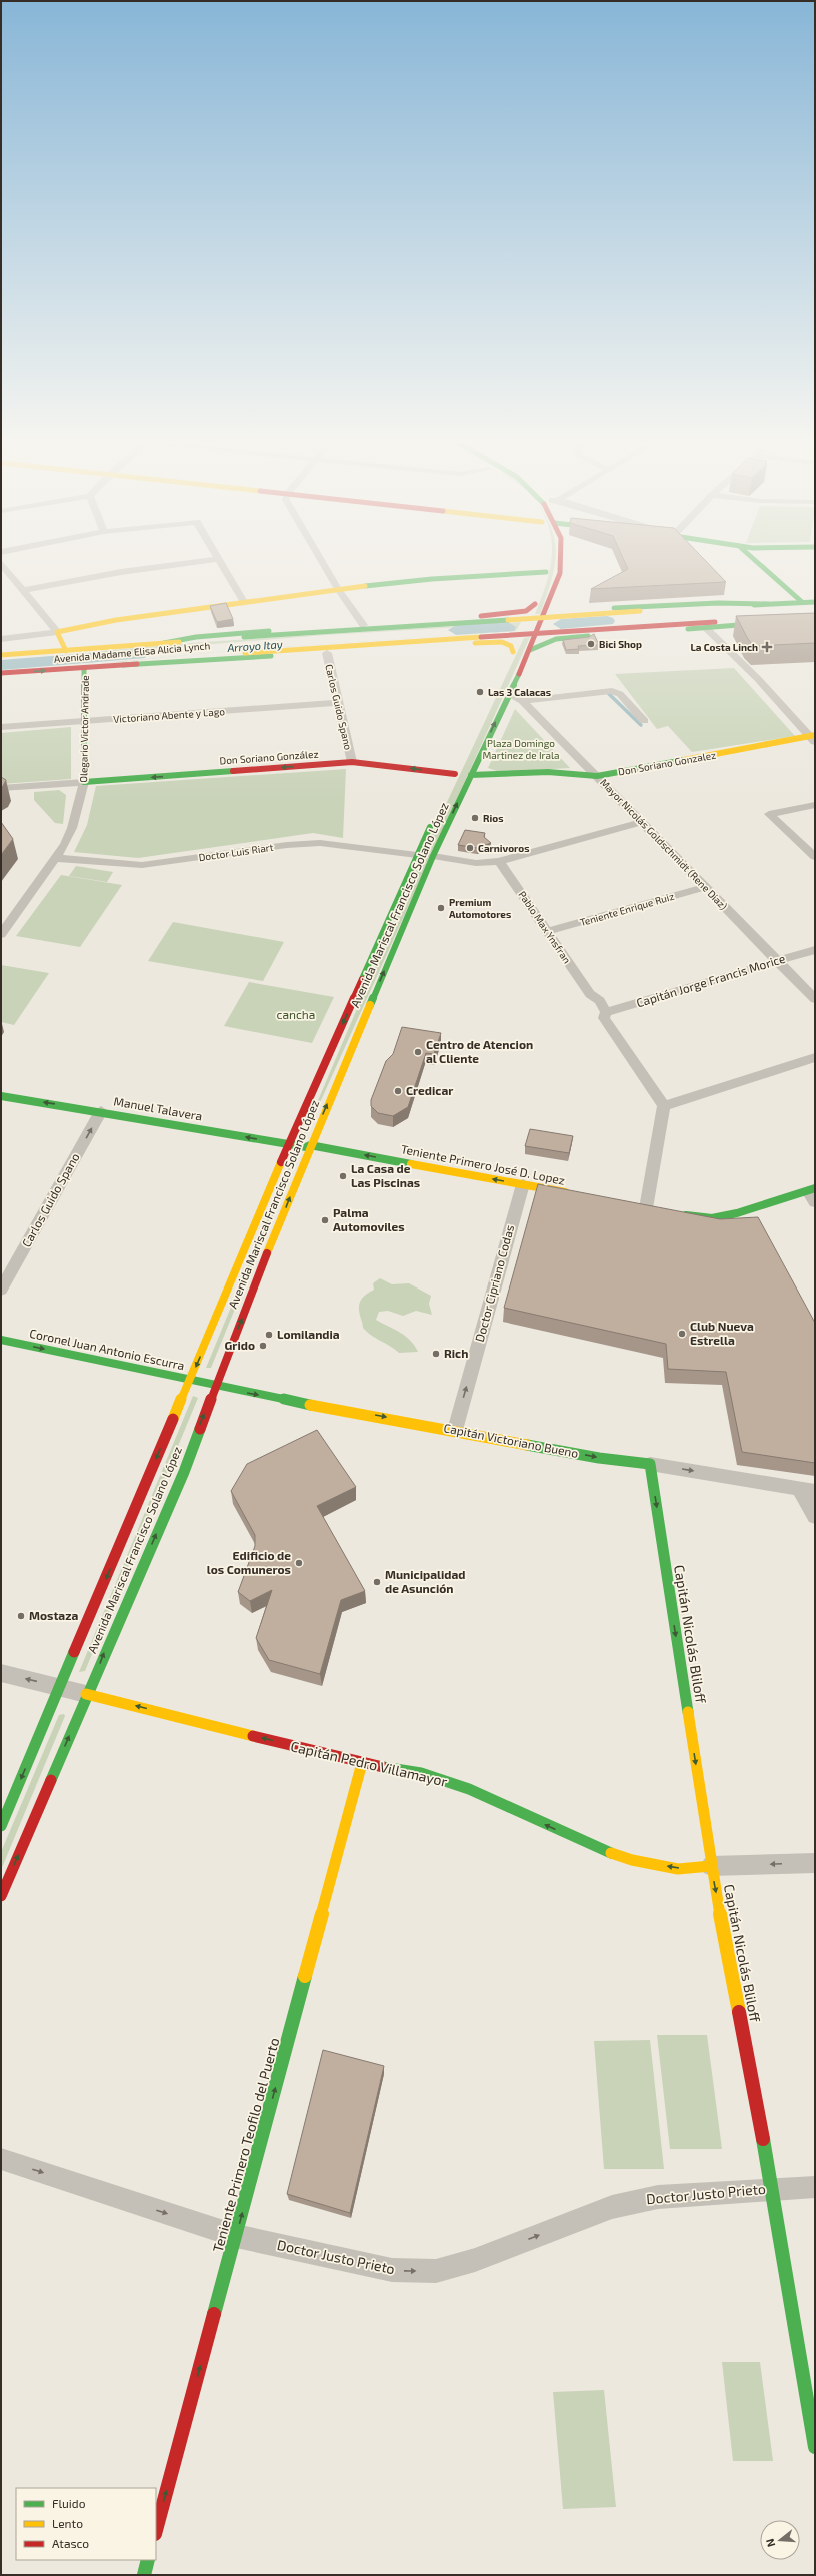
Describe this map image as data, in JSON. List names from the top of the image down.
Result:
{
  "streets": {
    "main road": [
      "Avenida Madame Elisa Alicia Lynch",
      "Olegario Victor Andrade",
      "Don Soriano González",
      "Don Soriano Gonzalez",
      "Avenida Mariscal Francisco Solano López",
      "Manuel Talavera",
      "Teniente Primero José D. Lopez",
      "Coronel Juan Antonio Escurra",
      "Capitán Victoriano Bueno",
      "Capitán Nicolás Bliloff",
      "Capitán Pedro Villamayor",
      "Teniente Primero Teofilo del Puerto"
    ],
    "street": [
      "Carlos Guido Spano",
      "Victoriano Abente y Lago",
      "Mayor Nicolás Goldschmidt (Rene Diaz)",
      "Doctor Luis Riart",
      "Teniente Enrique Ruiz",
      "Pablo Max Ynsfran",
      "Capitán Jorge Francis Morice",
      "Doctor Cipriano Codas",
      "Doctor Justo Prieto"
    ]
  },
  "crossings": [
    ["Avenida Madame Elisa Alicia Lynch", "Olegario Victor Andrade"],
    ["Carlos Guido Spano", "Victoriano Abente y Lago"],
    ["Carlos Guido Spano", "Don Soriano González"],
    ["Carlos Guido Spano", "Manuel Talavera"],
    ["Victoriano Abente y Lago", "Olegario Victor Andrade"],
    ["Olegario Victor Andrade", "Don Soriano González"],
    ["Olegario Victor Andrade", "Doctor Luis Riart"],
    ["Don Soriano Gonzalez", "Mayor Nicolás Goldschmidt (Rene Diaz)"],
    ["Don Soriano Gonzalez", "Avenida Mariscal Francisco Solano López"],
    ["Mayor Nicolás Goldschmidt (Rene Diaz)", "Avenida Mariscal Francisco Solano López"],
    ["Mayor Nicolás Goldschmidt (Rene Diaz)", "Teniente Enrique Ruiz"],
    ["Mayor Nicolás Goldschmidt (Rene Diaz)", "Capitán Jorge Francis Morice"],
    ["Doctor Luis Riart", "Avenida Mariscal Francisco Solano López"],
    ["Avenida Mariscal Francisco Solano López", "Manuel Talavera"],
    ["Avenida Mariscal Francisco Solano López", "Teniente Primero José D. Lopez"],
    ["Avenida Mariscal Francisco Solano López", "Coronel Juan Antonio Escurra"],
    ["Avenida Mariscal Francisco Solano López", "Capitán Victoriano Bueno"],
    ["Avenida Mariscal Francisco Solano López", "Capitán Pedro Villamayor"],
    ["Teniente Enrique Ruiz", "Pablo Max Ynsfran"],
    ["Pablo Max Ynsfran", "Capitán Jorge Francis Morice"],
    ["Manuel Talavera", "Teniente Primero José D. Lopez"],
    ["Teniente Primero José D. Lopez", "Doctor Cipriano Codas"],
    ["Doctor Cipriano Codas", "Capitán Victoriano Bueno"],
    ["Coronel Juan Antonio Escurra", "Capitán Victoriano Bueno"],
    ["Capitán Victoriano Bueno", "Capitán Nicolás Bliloff"],
    ["Capitán Nicolás Bliloff", "Capitán Pedro Villamayor"],
    ["Capitán Nicolás Bliloff", "Doctor Justo Prieto"],
    ["Capitán Pedro Villamayor", "Teniente Primero Teofilo del Puerto"],
    ["Teniente Primero Teofilo del Puerto", "Doctor Justo Prieto"]
  ],
  "one_way": [
    "Carlos Guido Spano",
    "Don Soriano González",
    "Manuel Talavera",
    "Teniente Primero José D. Lopez",
    "Doctor Cipriano Codas",
    "Coronel Juan Antonio Escurra",
    "Capitán Victoriano Bueno",
    "Capitán Nicolás Bliloff",
    "Capitán Pedro Villamayor",
    "Teniente Primero Teofilo del Puerto",
    "Doctor Justo Prieto"
  ],
  "water": ["Arroyo Itay"],
  "parks": ["Plaza Domingo Martinez de Irala", "cancha"],
  "places": {
    "other": [
      "Bici Shop",
      "Las 3 Calacas",
      "Rios",
      "Carnivoros",
      "Premium Automotores",
      "Centro de Atencion al Cliente",
      "Credicar",
      "La Casa de Las Piscinas",
      "Palma Automoviles",
      "Club Nueva Estrella",
      "Lomilandia",
      "Grido",
      "Rich",
      "Edificio de los Comuneros",
      "Municipalidad de Asunción",
      "Mostaza"
    ],
    "health": ["La Costa Linch"]
  },
  "legend": ["Fluido", "Lento", "Atasco"],
  "north": "left"
}
